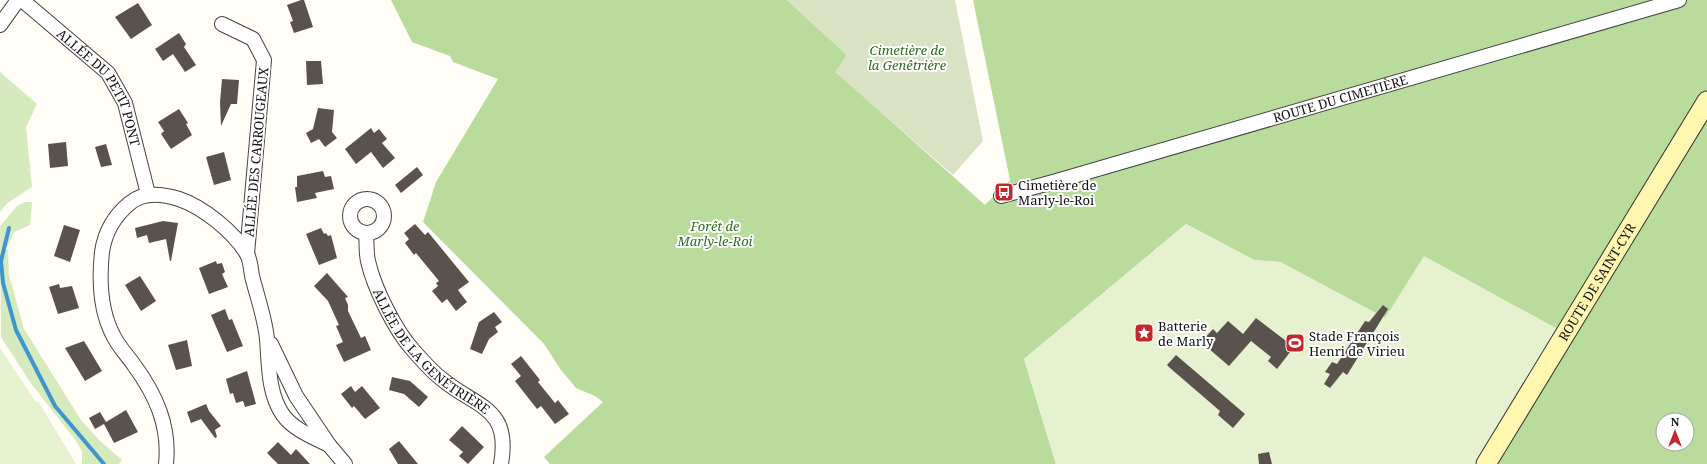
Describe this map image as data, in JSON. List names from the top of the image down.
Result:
{
  "streets": {
    "main road": ["ROUTE DE SAINT-CYR"],
    "street": [
      "ALLÉE DU PETIT PONT",
      "ROUTE DU CIMETIÈRE",
      "ALLÉE DES CARROUGEAUX",
      "ALLÉE DE LA GENÉTRIÈRE"
    ]
  },
  "parks": ["Cimetière de la Genêtrière", "Forêt de Marly-le-Roi"],
  "places": {
    "bus stop": ["Cimetière de Marly-le-Roi"],
    "place": ["Batterie de Marly"],
    "sports": ["Stade François Henri de Virieu"]
  },
  "north": "top"
}
